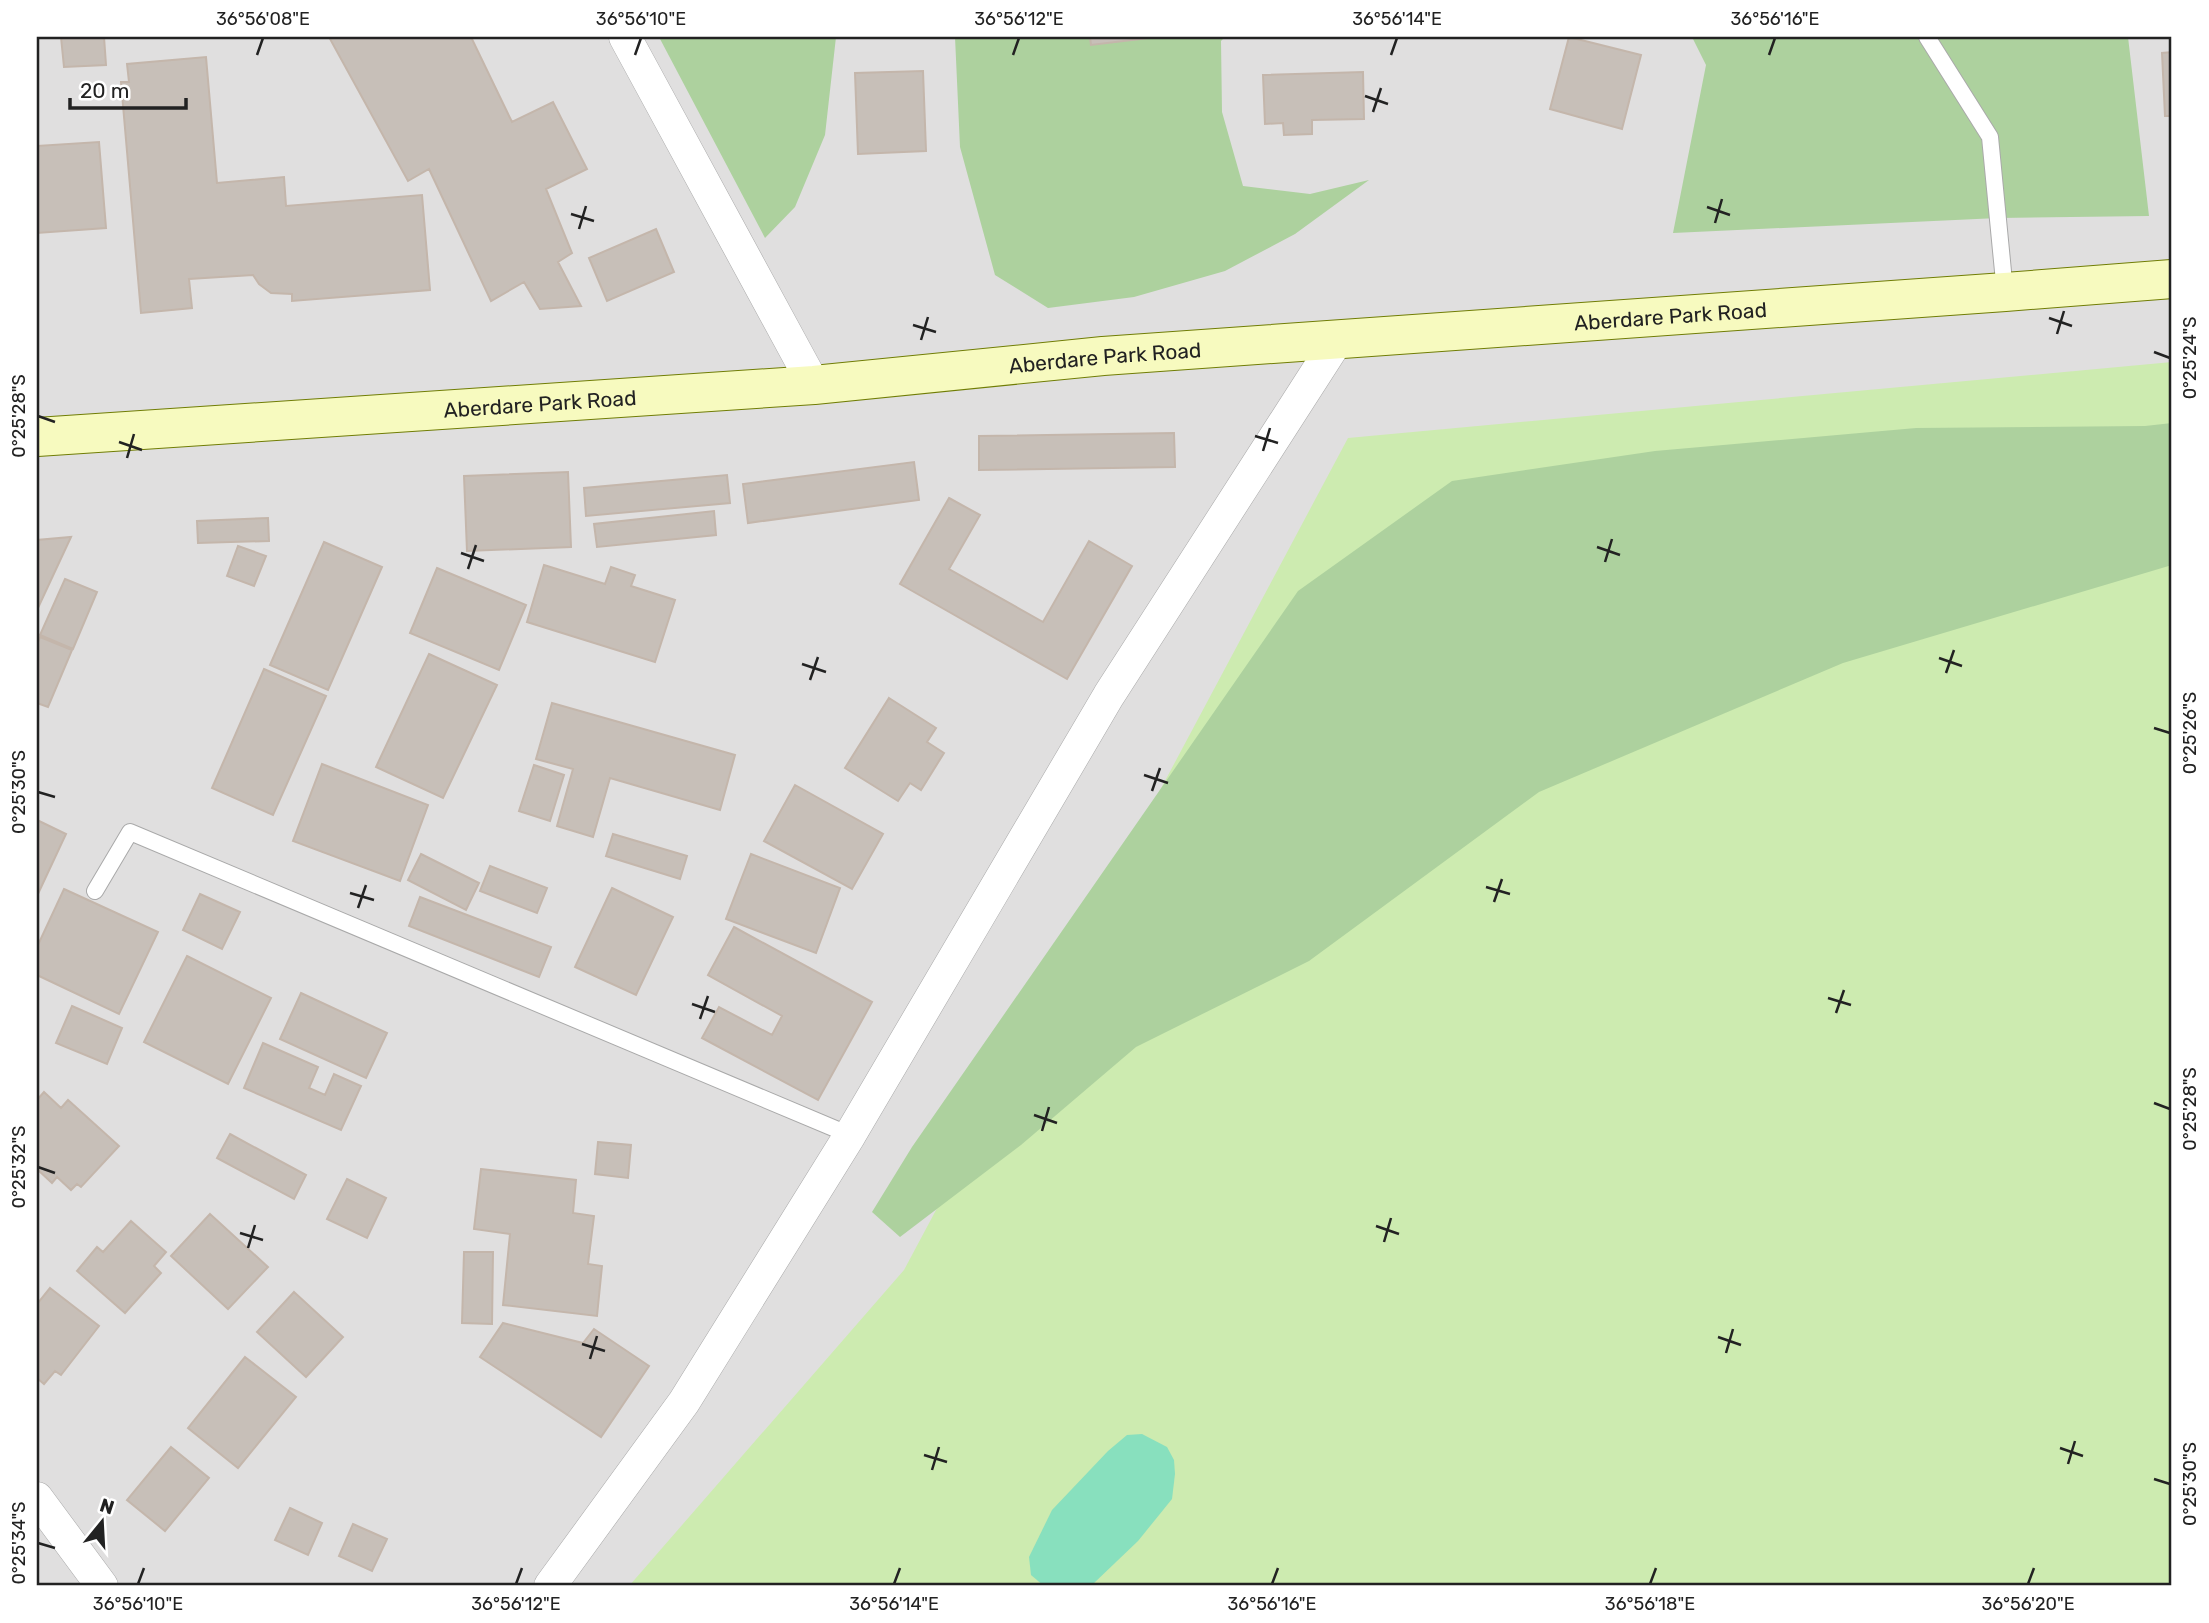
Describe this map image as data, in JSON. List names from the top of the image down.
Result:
{
  "streets": {
    "street": ["Aberdare Park Road"]
  },
  "scale_bar": "20 m",
  "north": "top",
  "coordinates": [
    "36°56'08\"E",
    "36°56'10\"E",
    "36°56'12\"E",
    "36°56'14\"E",
    "36°56'16\"E",
    "0°25'24\"S",
    "0°25'28\"S",
    "0°25'26\"S",
    "0°25'30\"S",
    "0°25'32\"S",
    "0°25'34\"S",
    "36°56'18\"E",
    "36°56'20\"E"
  ]
}
